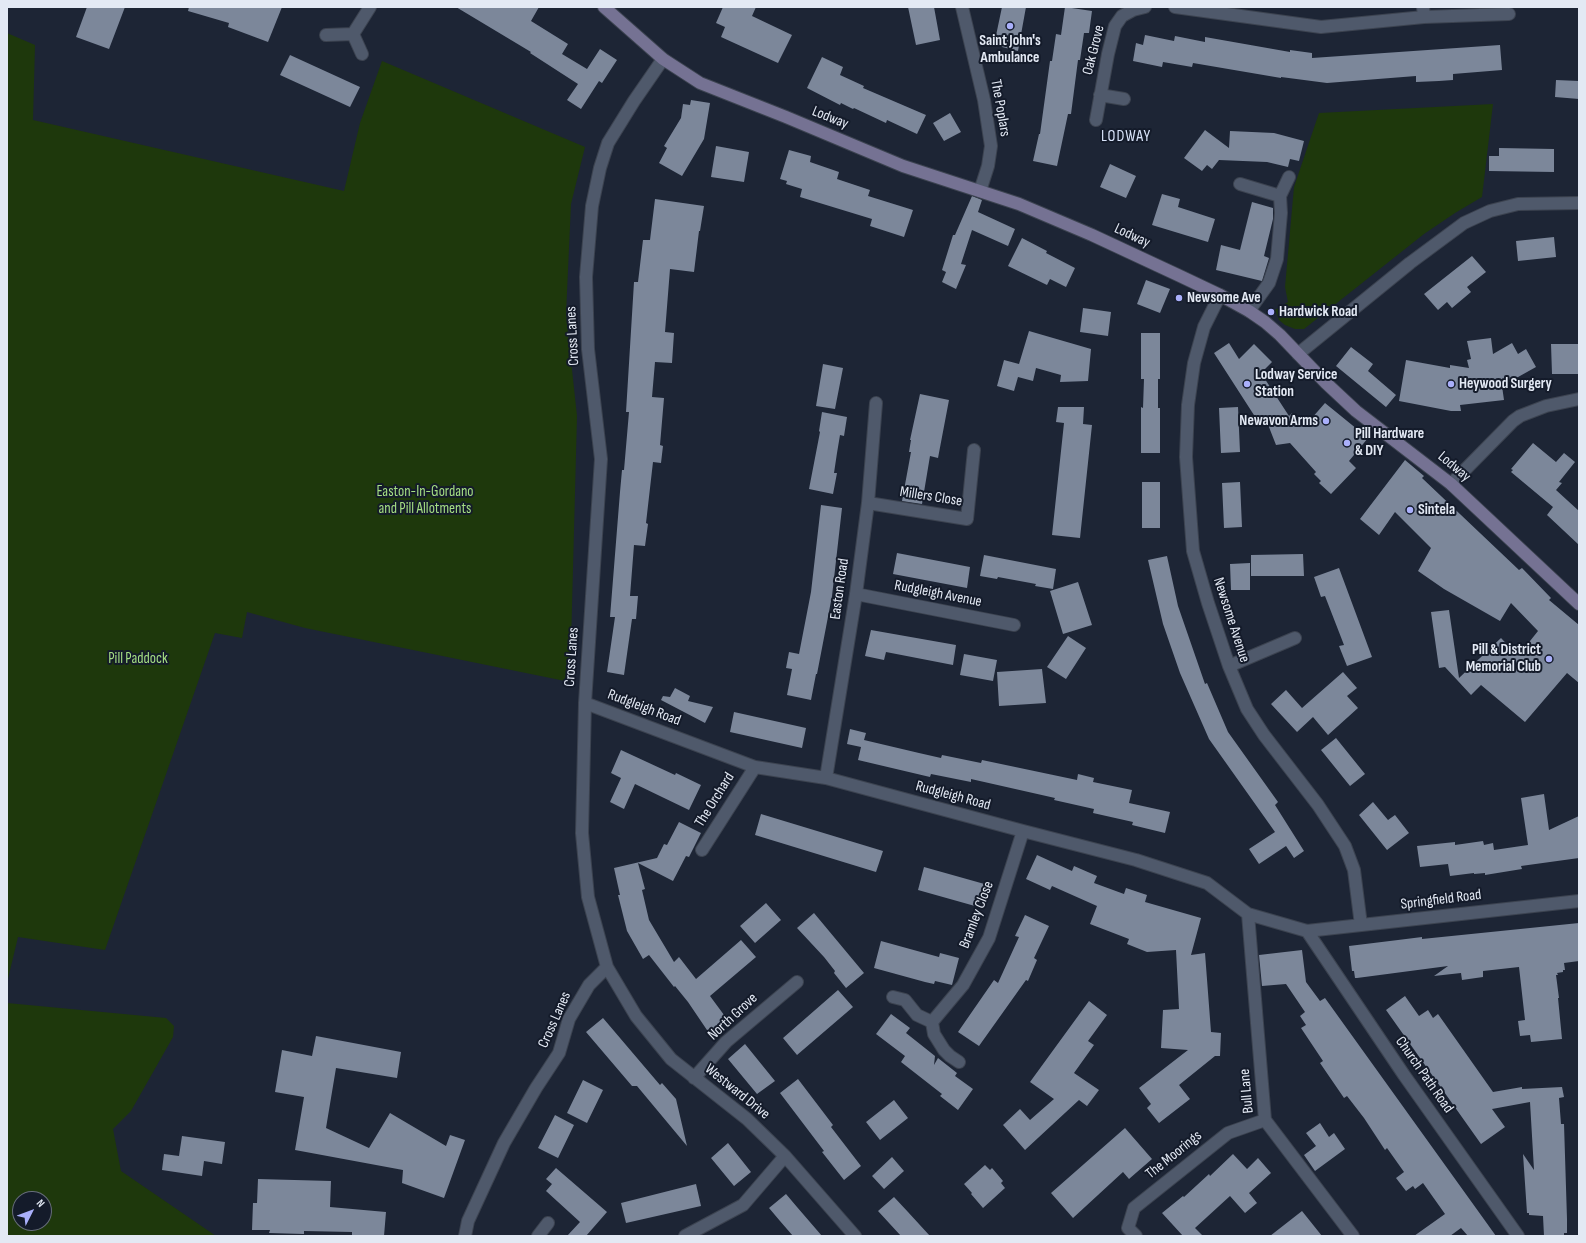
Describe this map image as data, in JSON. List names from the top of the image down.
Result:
{
  "streets": {
    "street": [
      "Oak Grove",
      "The Poplars",
      "Lodway",
      "Cross Lanes",
      "Millers Close",
      "Easton Road",
      "Rudgleigh Avenue",
      "Newsome Avenue",
      "Rudgleigh Road",
      "The Orchard",
      "Springfield Road",
      "Bramley Close",
      "North Grove",
      "Church Path Road",
      "Bull Lane",
      "Westward Drive",
      "The Moorings"
    ]
  },
  "crossings": [
    ["The Poplars", "Lodway"],
    ["Lodway", "Cross Lanes"],
    ["Lodway", "Newsome Avenue"],
    ["Cross Lanes", "Rudgleigh Road"],
    ["Cross Lanes", "Westward Drive"],
    ["Millers Close", "Easton Road"],
    ["Easton Road", "Rudgleigh Avenue"],
    ["Easton Road", "Rudgleigh Road"],
    ["Newsome Avenue", "Springfield Road"],
    ["Rudgleigh Road", "The Orchard"],
    ["Rudgleigh Road", "Springfield Road"],
    ["Rudgleigh Road", "Bramley Close"],
    ["Rudgleigh Road", "Church Path Road"],
    ["Rudgleigh Road", "Bull Lane"],
    ["Springfield Road", "Church Path Road"],
    ["North Grove", "Westward Drive"],
    ["Bull Lane", "The Moorings"]
  ],
  "districts": ["LODWAY"],
  "parks": ["Easton-In-Gordano and Pill Allotments", "Pill Paddock"],
  "places": [
    "Saint John's Ambulance",
    "Newsome Ave",
    "Hardwick Road",
    "Lodway Service Station",
    "Heywood Surgery",
    "Newavon Arms",
    "Pill Hardware & DIY",
    "Sintela",
    "Pill & District Memorial Club"
  ],
  "north": "top right"
}
